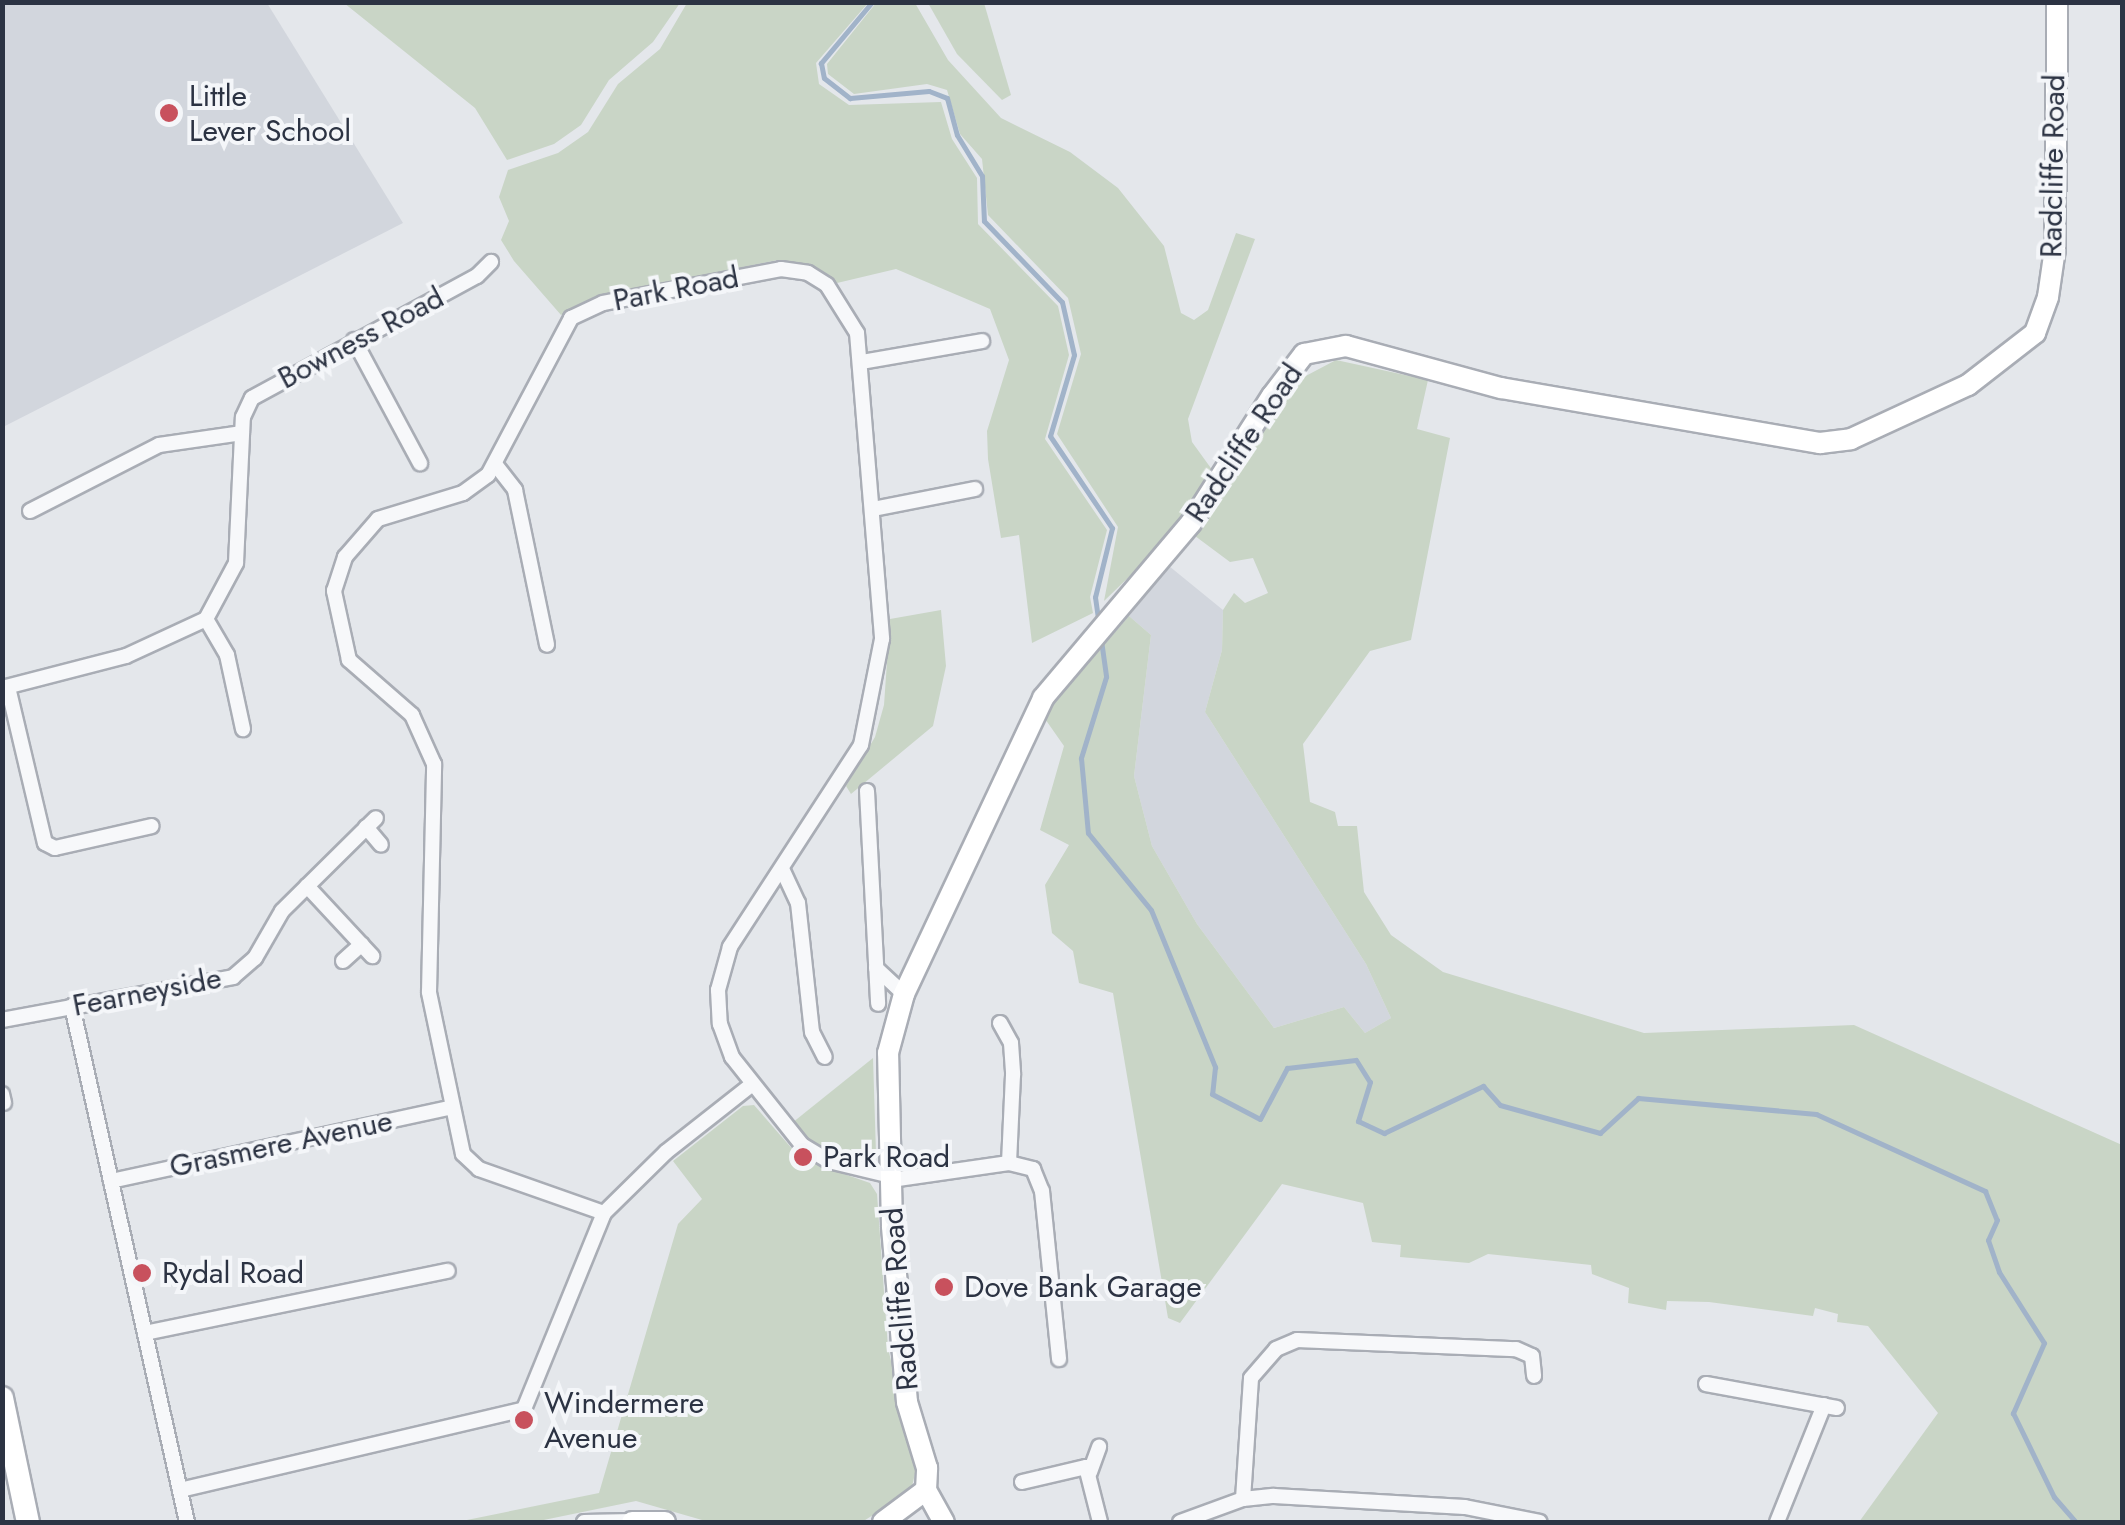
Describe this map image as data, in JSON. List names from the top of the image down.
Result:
{
  "streets": {
    "main road": ["Radcliffe Road"],
    "street": [
      "Park Road",
      "Bowness Road",
      "Fearneyside",
      "Grasmere Avenue"
    ]
  },
  "crossings": [
    ["Radcliffe Road", "Park Road"],
    ["Park Road", "Grasmere Avenue"]
  ],
  "places": [
    "Little Lever School",
    "Park Road",
    "Rydal Road",
    "Dove Bank Garage",
    "Windermere Avenue"
  ]
}
